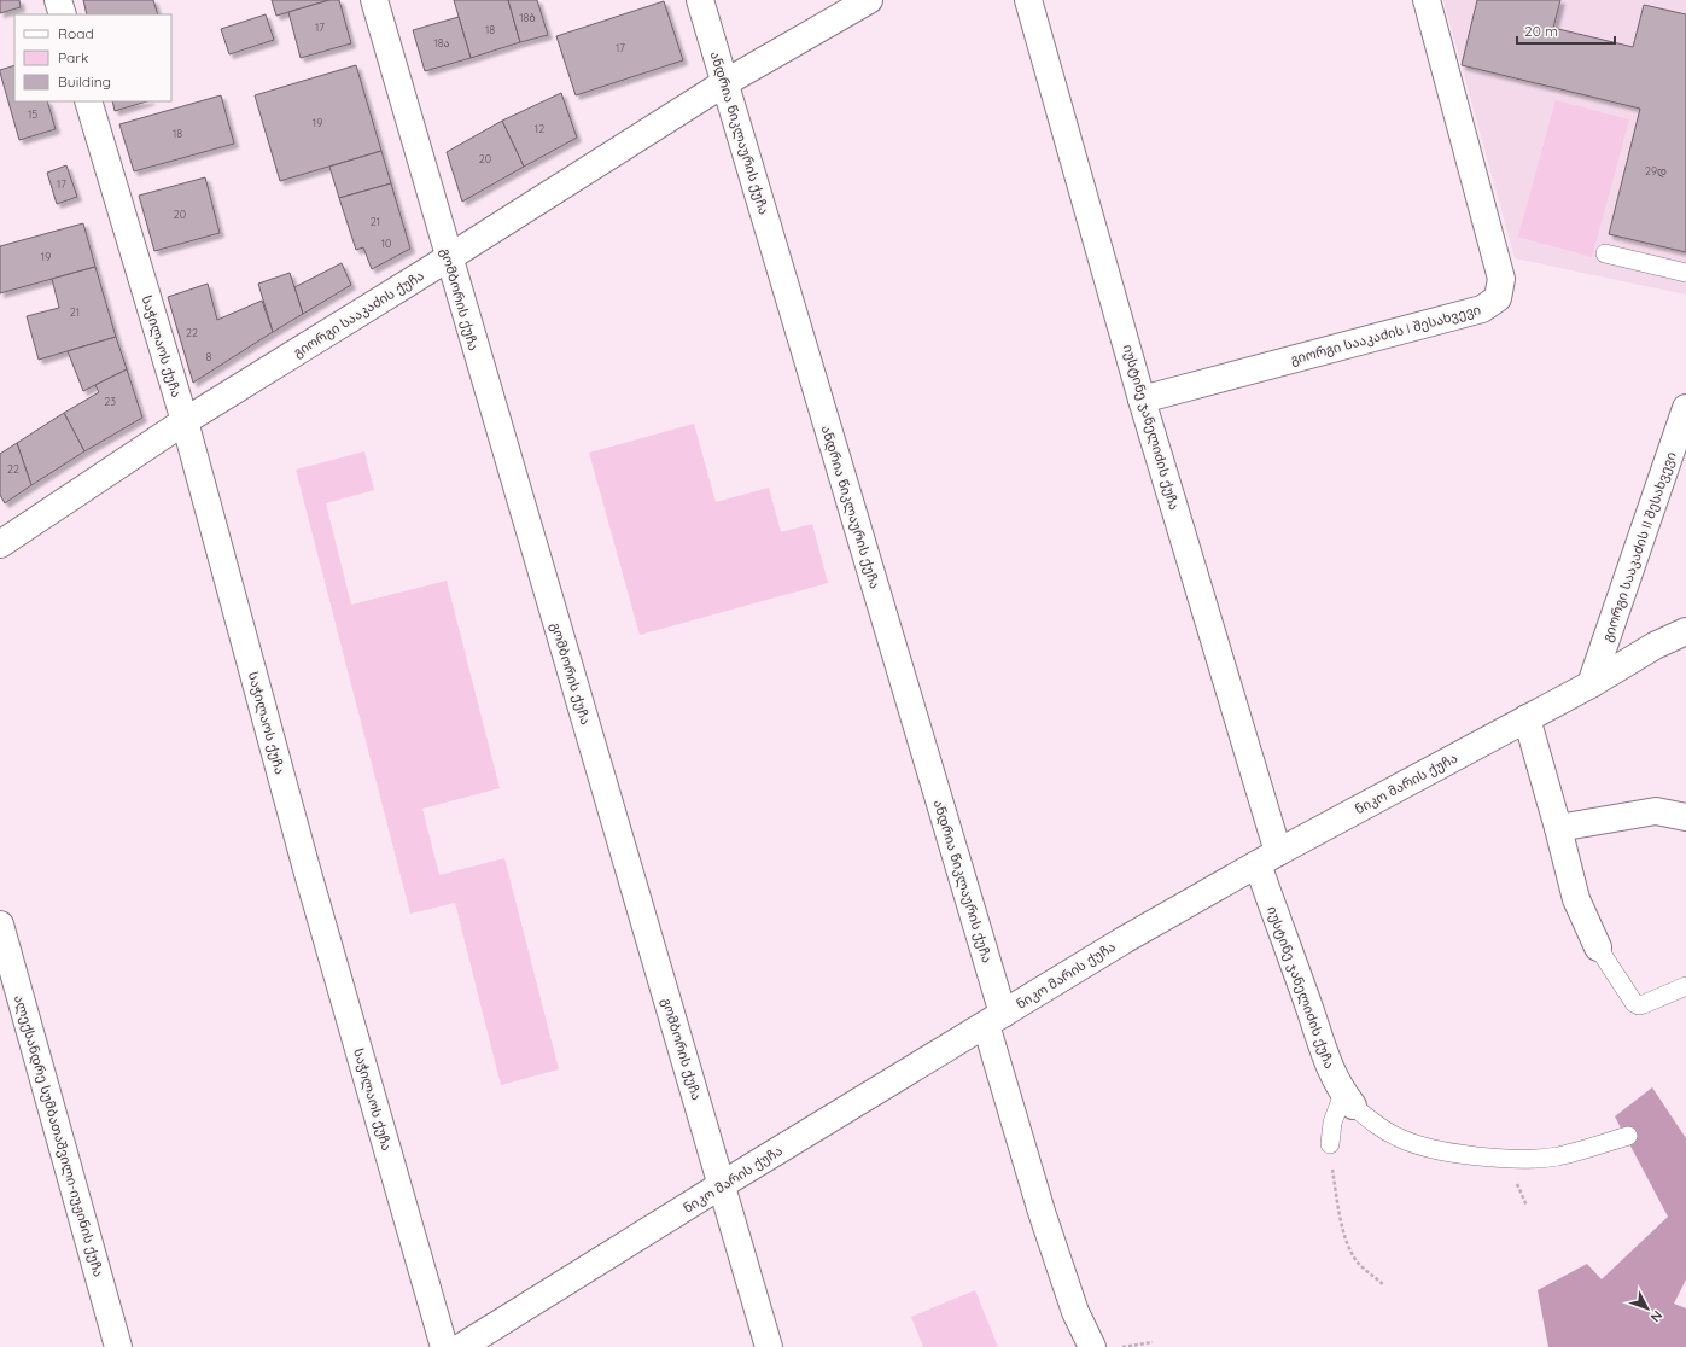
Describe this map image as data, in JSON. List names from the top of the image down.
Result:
{
  "streets": {
    "street": [
      "ანდრია წიკლაურის ქუჩა",
      "გომბორის ქუჩა",
      "გიორგი სააკაძის ქუჩა",
      "გიორგი სააკაძის I შესახვევი",
      "საჭილაოს ქუჩა",
      "იუსტინე ჯანელიძის ქუჩა",
      "გიორგი სააკაძის II შესახვევი",
      "ნიკო მარის ქუჩა",
      "ალექსანდრე სუმბათაშვილი-იუჟინის ქუჩა"
    ]
  },
  "crossings": [
    ["ანდრია წიკლაურის ქუჩა", "გიორგი სააკაძის ქუჩა"],
    ["ანდრია წიკლაურის ქუჩა", "ნიკო მარის ქუჩა"],
    ["გომბორის ქუჩა", "გიორგი სააკაძის ქუჩა"],
    ["გომბორის ქუჩა", "ნიკო მარის ქუჩა"],
    ["გიორგი სააკაძის ქუჩა", "საჭილაოს ქუჩა"],
    ["გიორგი სააკაძის I შესახვევი", "იუსტინე ჯანელიძის ქუჩა"],
    ["იუსტინე ჯანელიძის ქუჩა", "ნიკო მარის ქუჩა"],
    ["გიორგი სააკაძის II შესახვევი", "ნიკო მარის ქუჩა"]
  ],
  "house_numbers": [
    "18ბ",
    "17",
    "18",
    "18ა",
    "17",
    "15",
    "19",
    "12",
    "18",
    "20",
    "29დ",
    "17",
    "20",
    "21",
    "10",
    "19",
    "21",
    "22",
    "8",
    "23",
    "22"
  ],
  "legend": ["Road", "Park", "Building"],
  "scale_bar": "20 m",
  "north": "bottom right"
}
